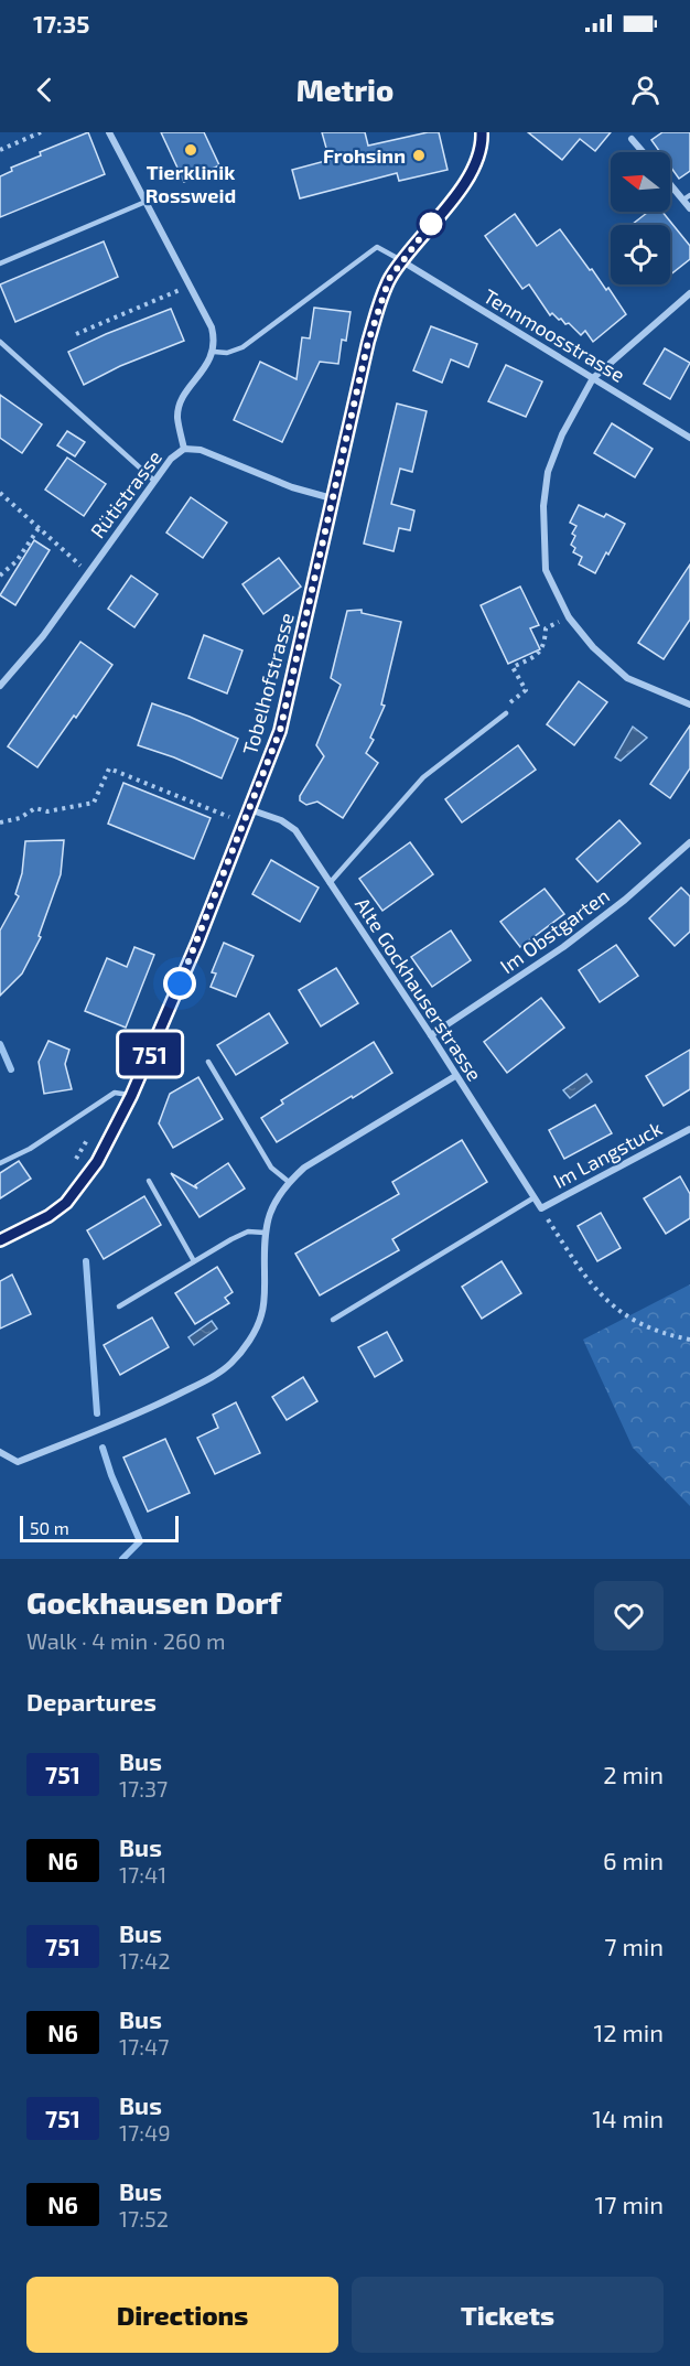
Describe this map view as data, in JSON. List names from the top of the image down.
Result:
{
  "streets": {
    "main road": ["Tobelhofstrasse"],
    "street": [
      "Tennmoosstrasse",
      "Rütistrasse",
      "Im Obstgarten",
      "Alte Gockhauserstrasse",
      "Im Langstuck"
    ]
  },
  "crossings": [
    ["Tennmoosstrasse", "Tobelhofstrasse"],
    ["Rütistrasse", "Tobelhofstrasse"],
    ["Tobelhofstrasse", "Alte Gockhauserstrasse"],
    ["Im Obstgarten", "Alte Gockhauserstrasse"],
    ["Alte Gockhauserstrasse", "Im Langstuck"]
  ],
  "places": ["Tierklinik Rossweid", "Frohsinn"],
  "lines": ["bus line 751"],
  "scale_bar": "50 m",
  "north": "left",
  "page": {
    "status": "17:35",
    "header": "Metrio",
    "on_map": "751",
    "scale": "50 m",
    "heading": [
      ["Gockhausen Dorf", "Walk · 4 min · 260 m"],
      "Departures"
    ],
    "list": [
      {
        "mark": "751",
        "name": "Bus",
        "note": "17:37",
        "value": "2 min"
      },
      {
        "mark": "N6",
        "name": "Bus",
        "note": "17:41",
        "value": "6 min"
      },
      {
        "mark": "751",
        "name": "Bus",
        "note": "17:42",
        "value": "7 min"
      },
      {
        "mark": "N6",
        "name": "Bus",
        "note": "17:47",
        "value": "12 min"
      },
      {
        "mark": "751",
        "name": "Bus",
        "note": "17:49",
        "value": "14 min"
      },
      {
        "mark": "N6",
        "name": "Bus",
        "note": "17:52",
        "value": "17 min"
      }
    ],
    "buttons": ["Directions", "Tickets"]
  }
}
